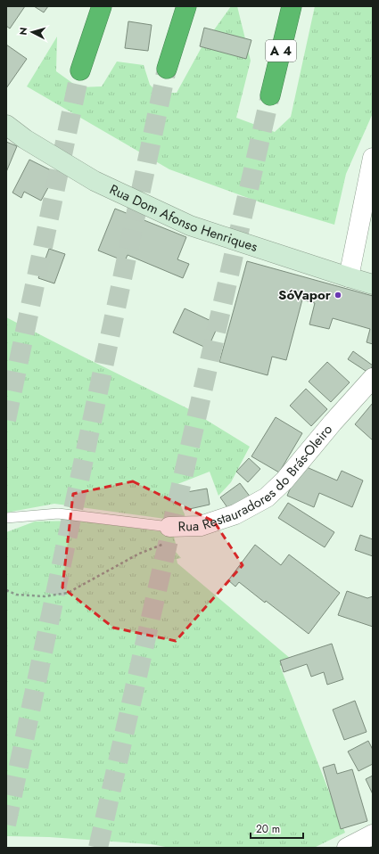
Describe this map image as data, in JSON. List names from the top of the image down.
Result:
{
  "streets": {
    "highway": ["A 4"],
    "main road": ["Rua Dom Afonso Henriques"],
    "street": ["Rua Restauradores do Brás-Oleiro"]
  },
  "places": ["SóVapor"],
  "scale_bar": "20 m",
  "north": "left"
}
